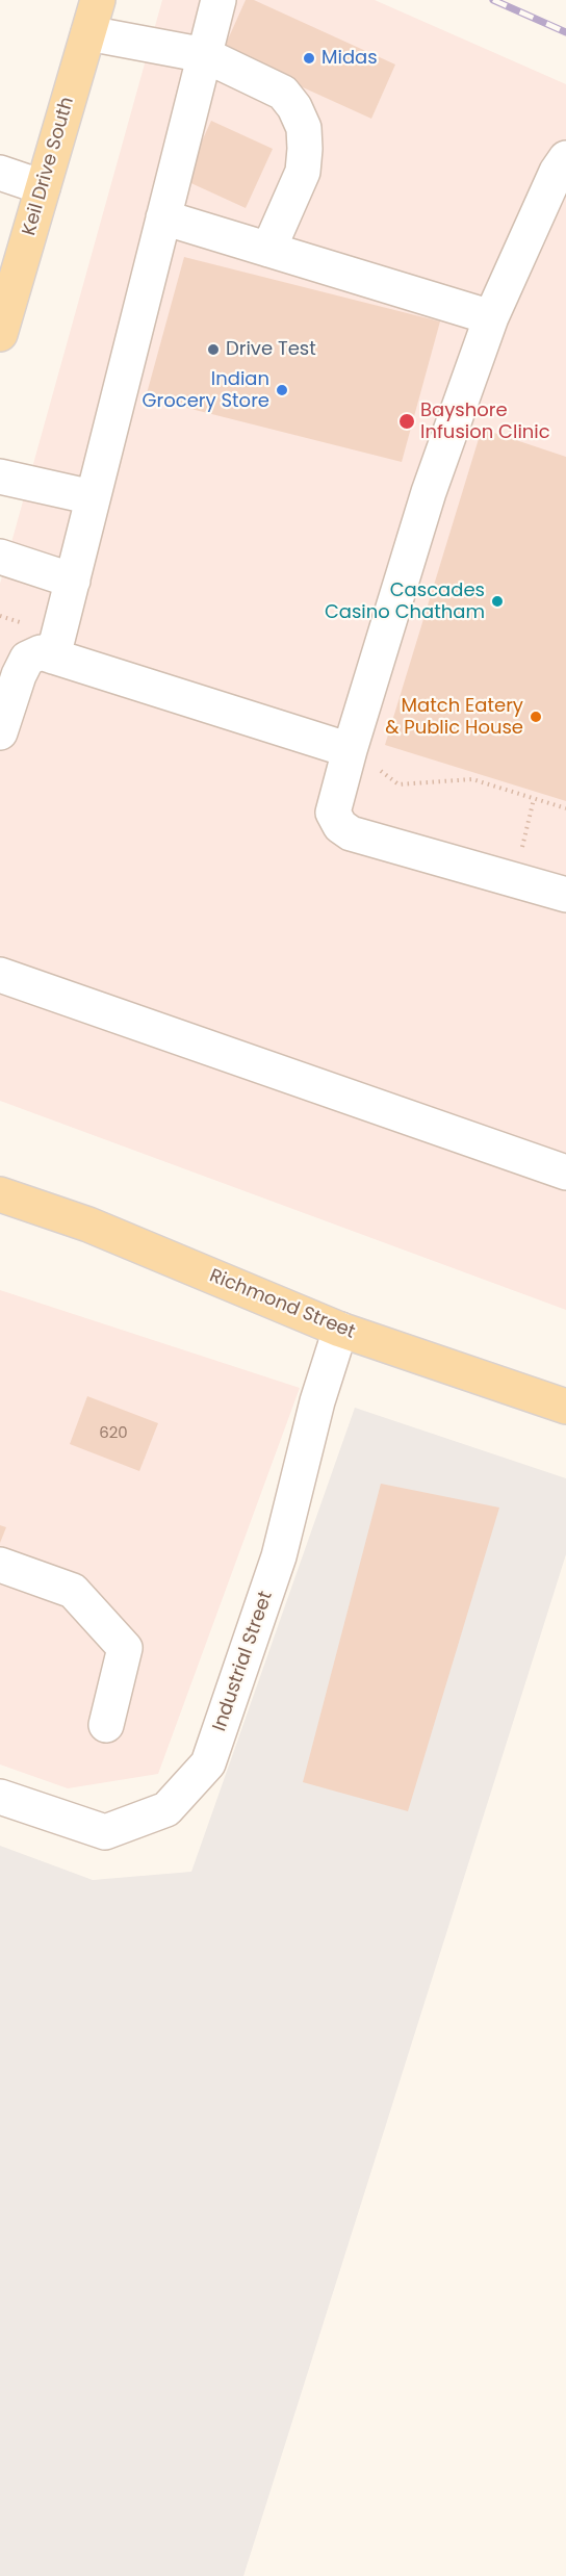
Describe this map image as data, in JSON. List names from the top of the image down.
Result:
{
  "streets": {
    "main road": ["Keil Drive South", "Richmond Street"],
    "street": ["Industrial Street"]
  },
  "crossings": [
    ["Richmond Street", "Industrial Street"]
  ],
  "places": [
    "Midas",
    "Drive Test",
    "Indian Grocery Store",
    "Bayshore Infusion Clinic",
    "Cascades Casino Chatham",
    "Match Eatery & Public House"
  ],
  "house_numbers": ["620"]
}
